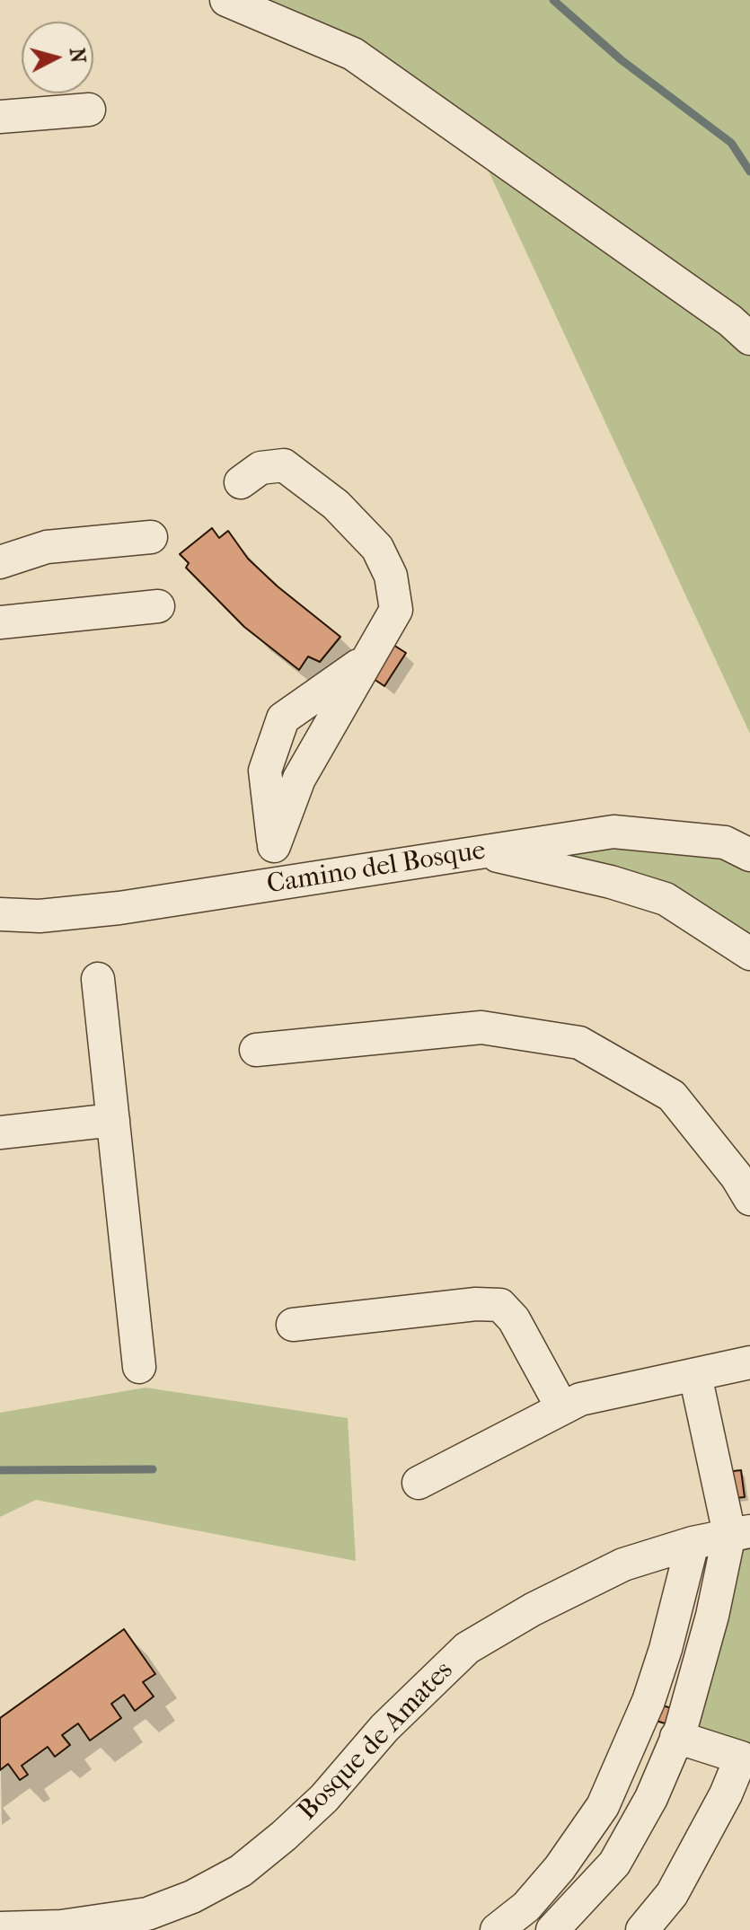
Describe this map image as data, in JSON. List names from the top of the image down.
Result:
{
  "streets": {
    "street": ["Camino del Bosque", "Bosque de Amates"]
  },
  "north": "right"
}
